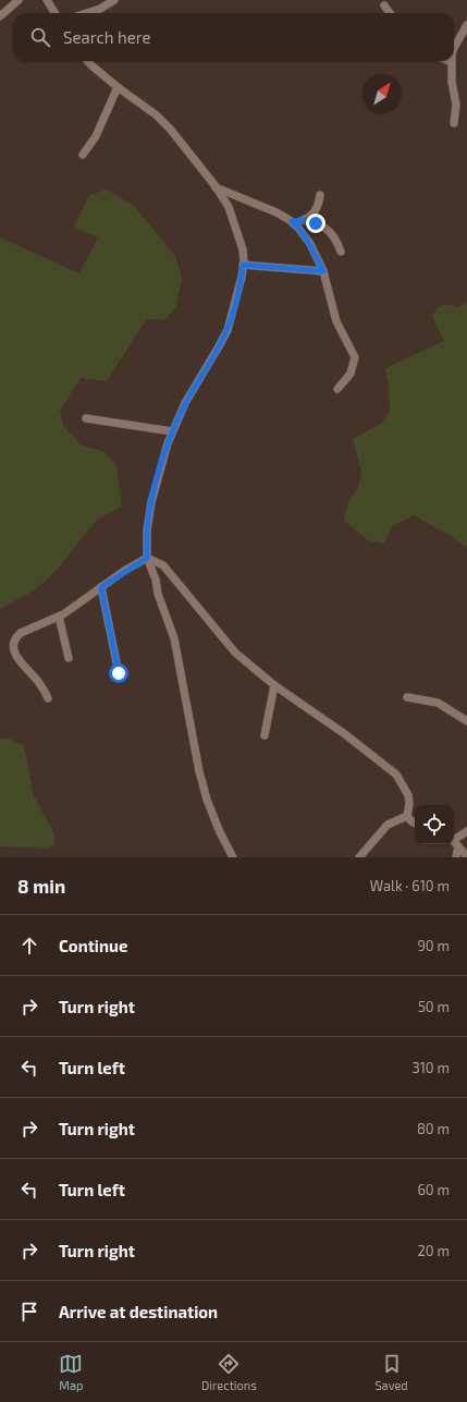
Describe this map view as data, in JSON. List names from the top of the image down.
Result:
{
  "north": "top right",
  "page": {
    "search": "Search here",
    "heading": ["8 min", "Walk · 610 m"],
    "list": [
      ["Continue", "90 m"],
      ["Turn right", "50 m"],
      ["Turn left", "310 m"],
      ["Turn right", "80 m"],
      ["Turn left", "60 m"],
      ["Turn right", "20 m"],
      "Arrive at destination"
    ],
    "nav": ["Map", "Directions", "Saved"]
  }
}
